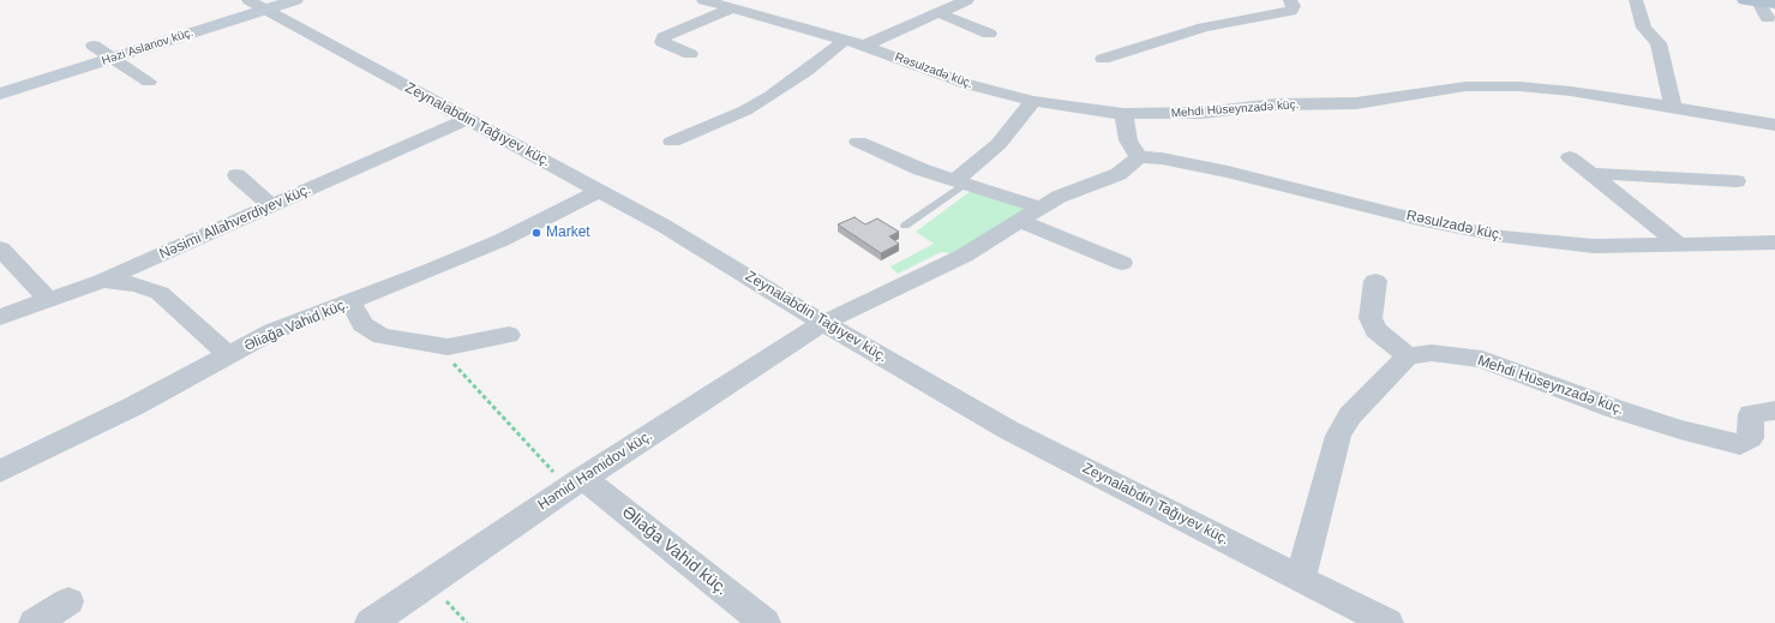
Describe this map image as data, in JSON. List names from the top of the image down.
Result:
{
  "streets": {
    "main road": ["Həzi Aslanov küç."],
    "street": [
      "Rəsulzadə küç.",
      "Mehdi Hüseynzadə küç.",
      "Zeynalabdin Tağıyev küç.",
      "Nəsimi Allahverdiyev küç.",
      "Əliağa Vahid küç.",
      "Həmid Həmidov küç."
    ]
  },
  "crossings": [
    ["Həzi Aslanov küç.", "Zeynalabdin Tağıyev küç."],
    ["Rəsulzadə küç.", "Mehdi Hüseynzadə küç."],
    ["Zeynalabdin Tağıyev küç.", "Nəsimi Allahverdiyev küç."],
    ["Zeynalabdin Tağıyev küç.", "Əliağa Vahid küç."],
    ["Zeynalabdin Tağıyev küç.", "Həmid Həmidov küç."],
    ["Əliağa Vahid küç.", "Həmid Həmidov küç."]
  ],
  "places": ["Market"]
}
